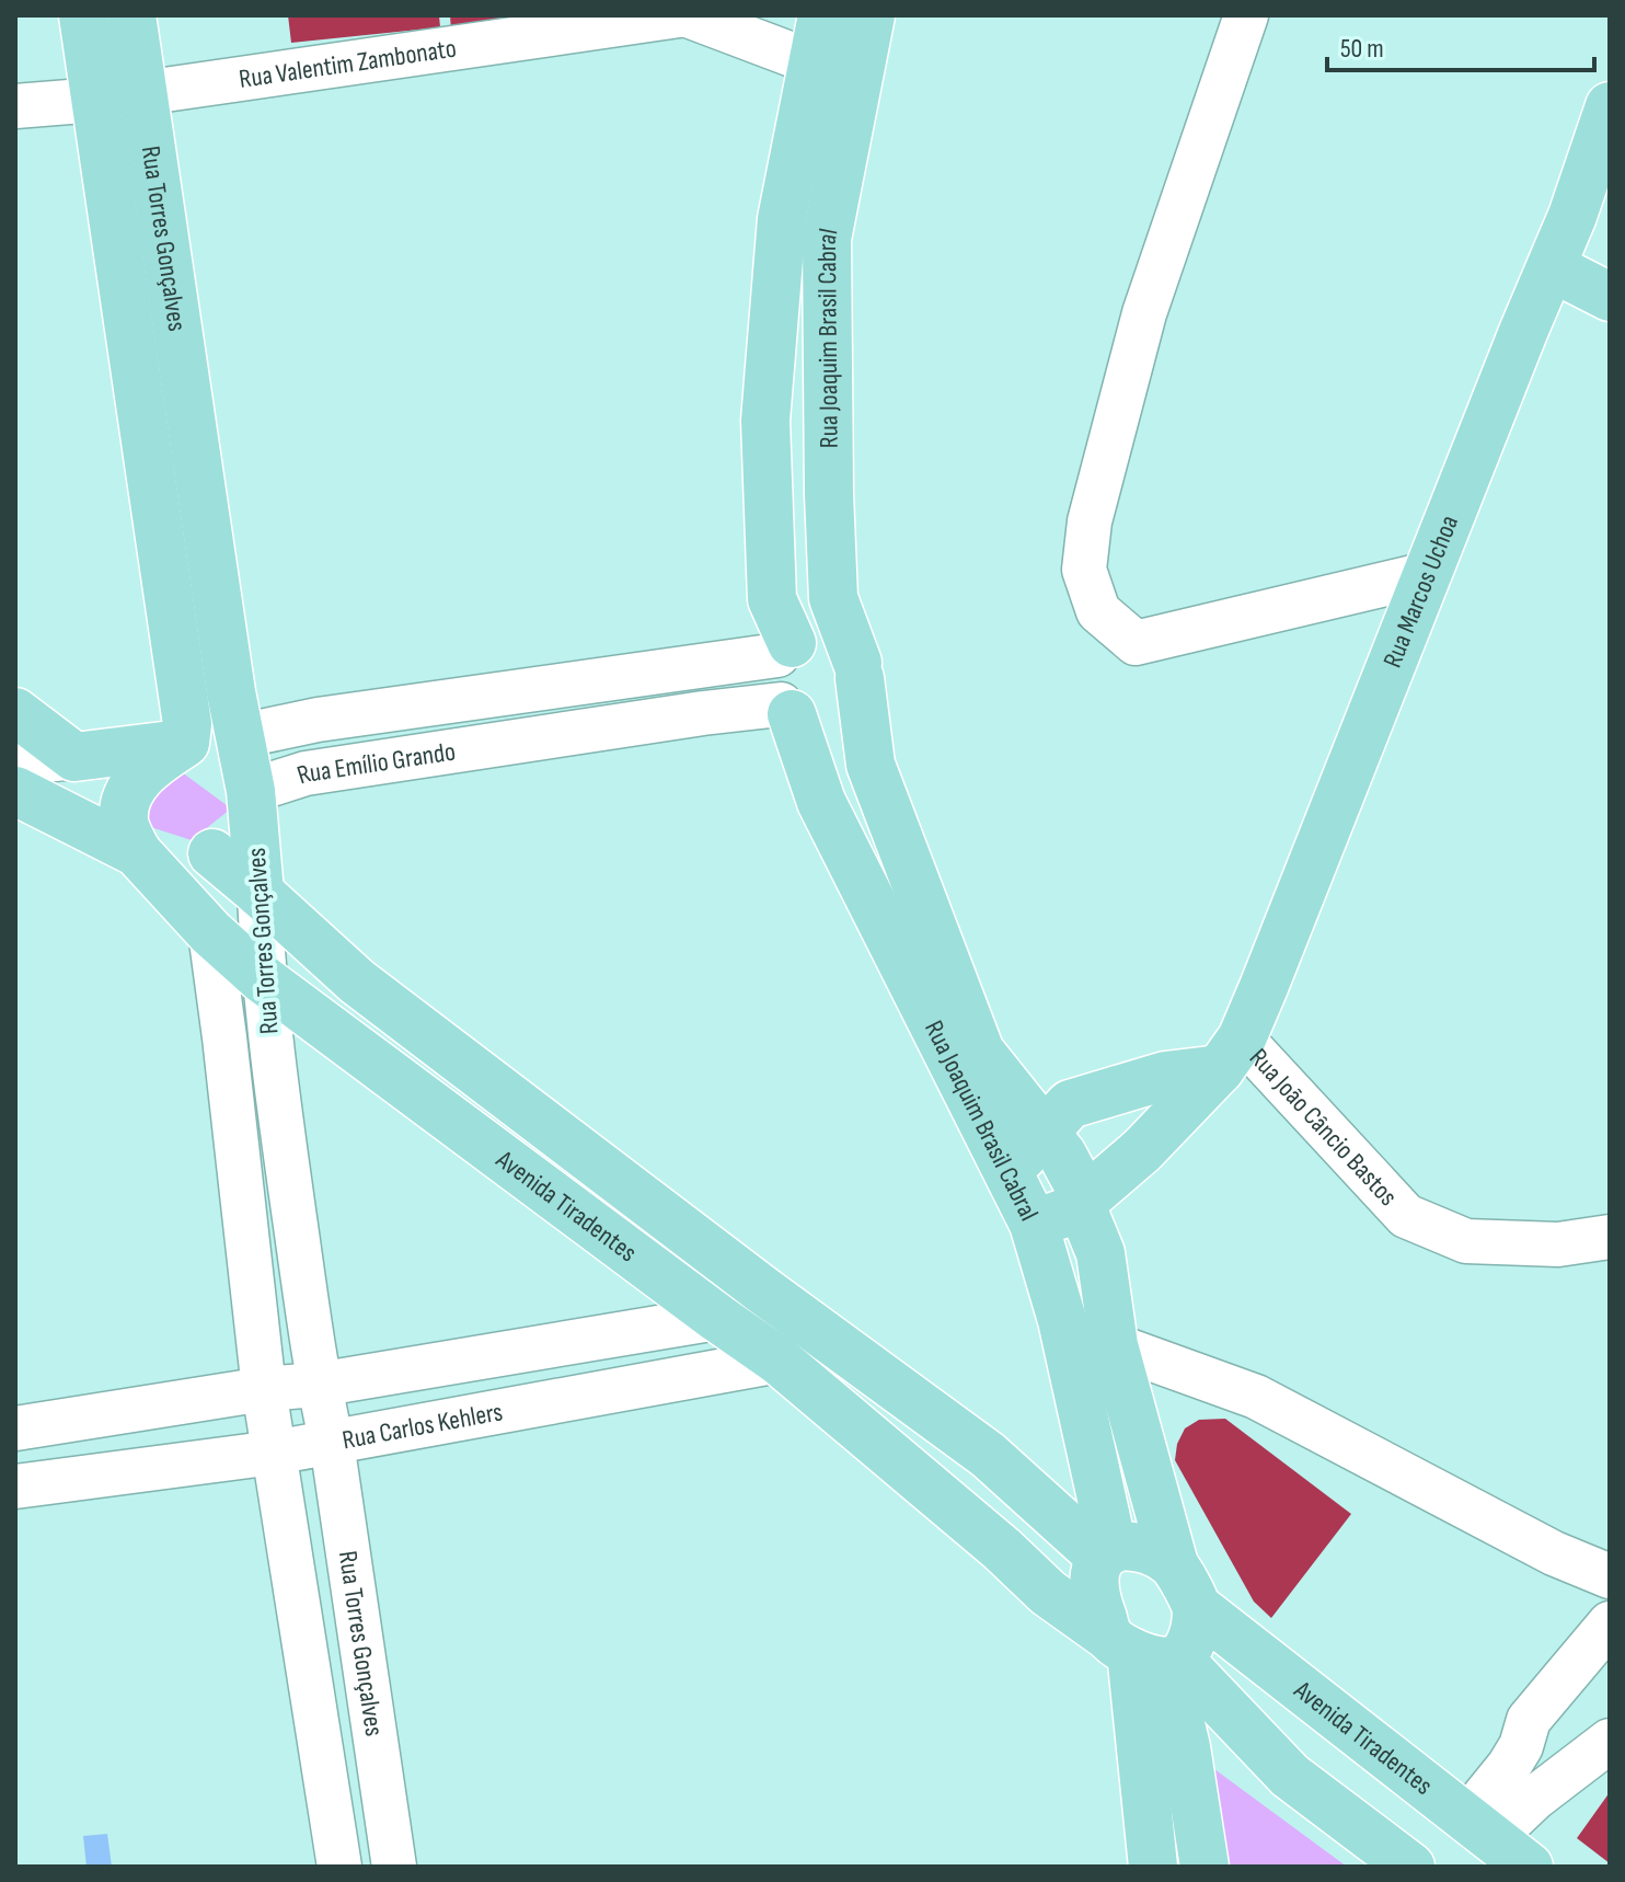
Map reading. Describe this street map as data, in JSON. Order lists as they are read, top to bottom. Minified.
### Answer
{"streets":{"main road":["Rua Torres Gonçalves","Rua Joaquim Brasil Cabral","Rua Marcos Uchoa","Rua Emílio Grando","Avenida Tiradentes"],"street":["Rua Valentim Zambonato","Rua João Câncio Bastos","Rua Carlos Kehlers"]},"crossings":[["Rua Valentim Zambonato","Rua Torres Gonçalves"],["Rua Torres Gonçalves","Rua Emílio Grando"],["Rua Torres Gonçalves","Avenida Tiradentes"],["Rua Torres Gonçalves","Rua Carlos Kehlers"],["Rua Joaquim Brasil Cabral","Rua Marcos Uchoa"],["Rua Joaquim Brasil Cabral","Rua Emílio Grando"],["Rua Joaquim Brasil Cabral","Avenida Tiradentes"],["Rua Marcos Uchoa","Rua João Câncio Bastos"],["Rua Emílio Grando","Avenida Tiradentes"],["Avenida Tiradentes","Rua Carlos Kehlers"]],"scale_bar":"50 m"}
